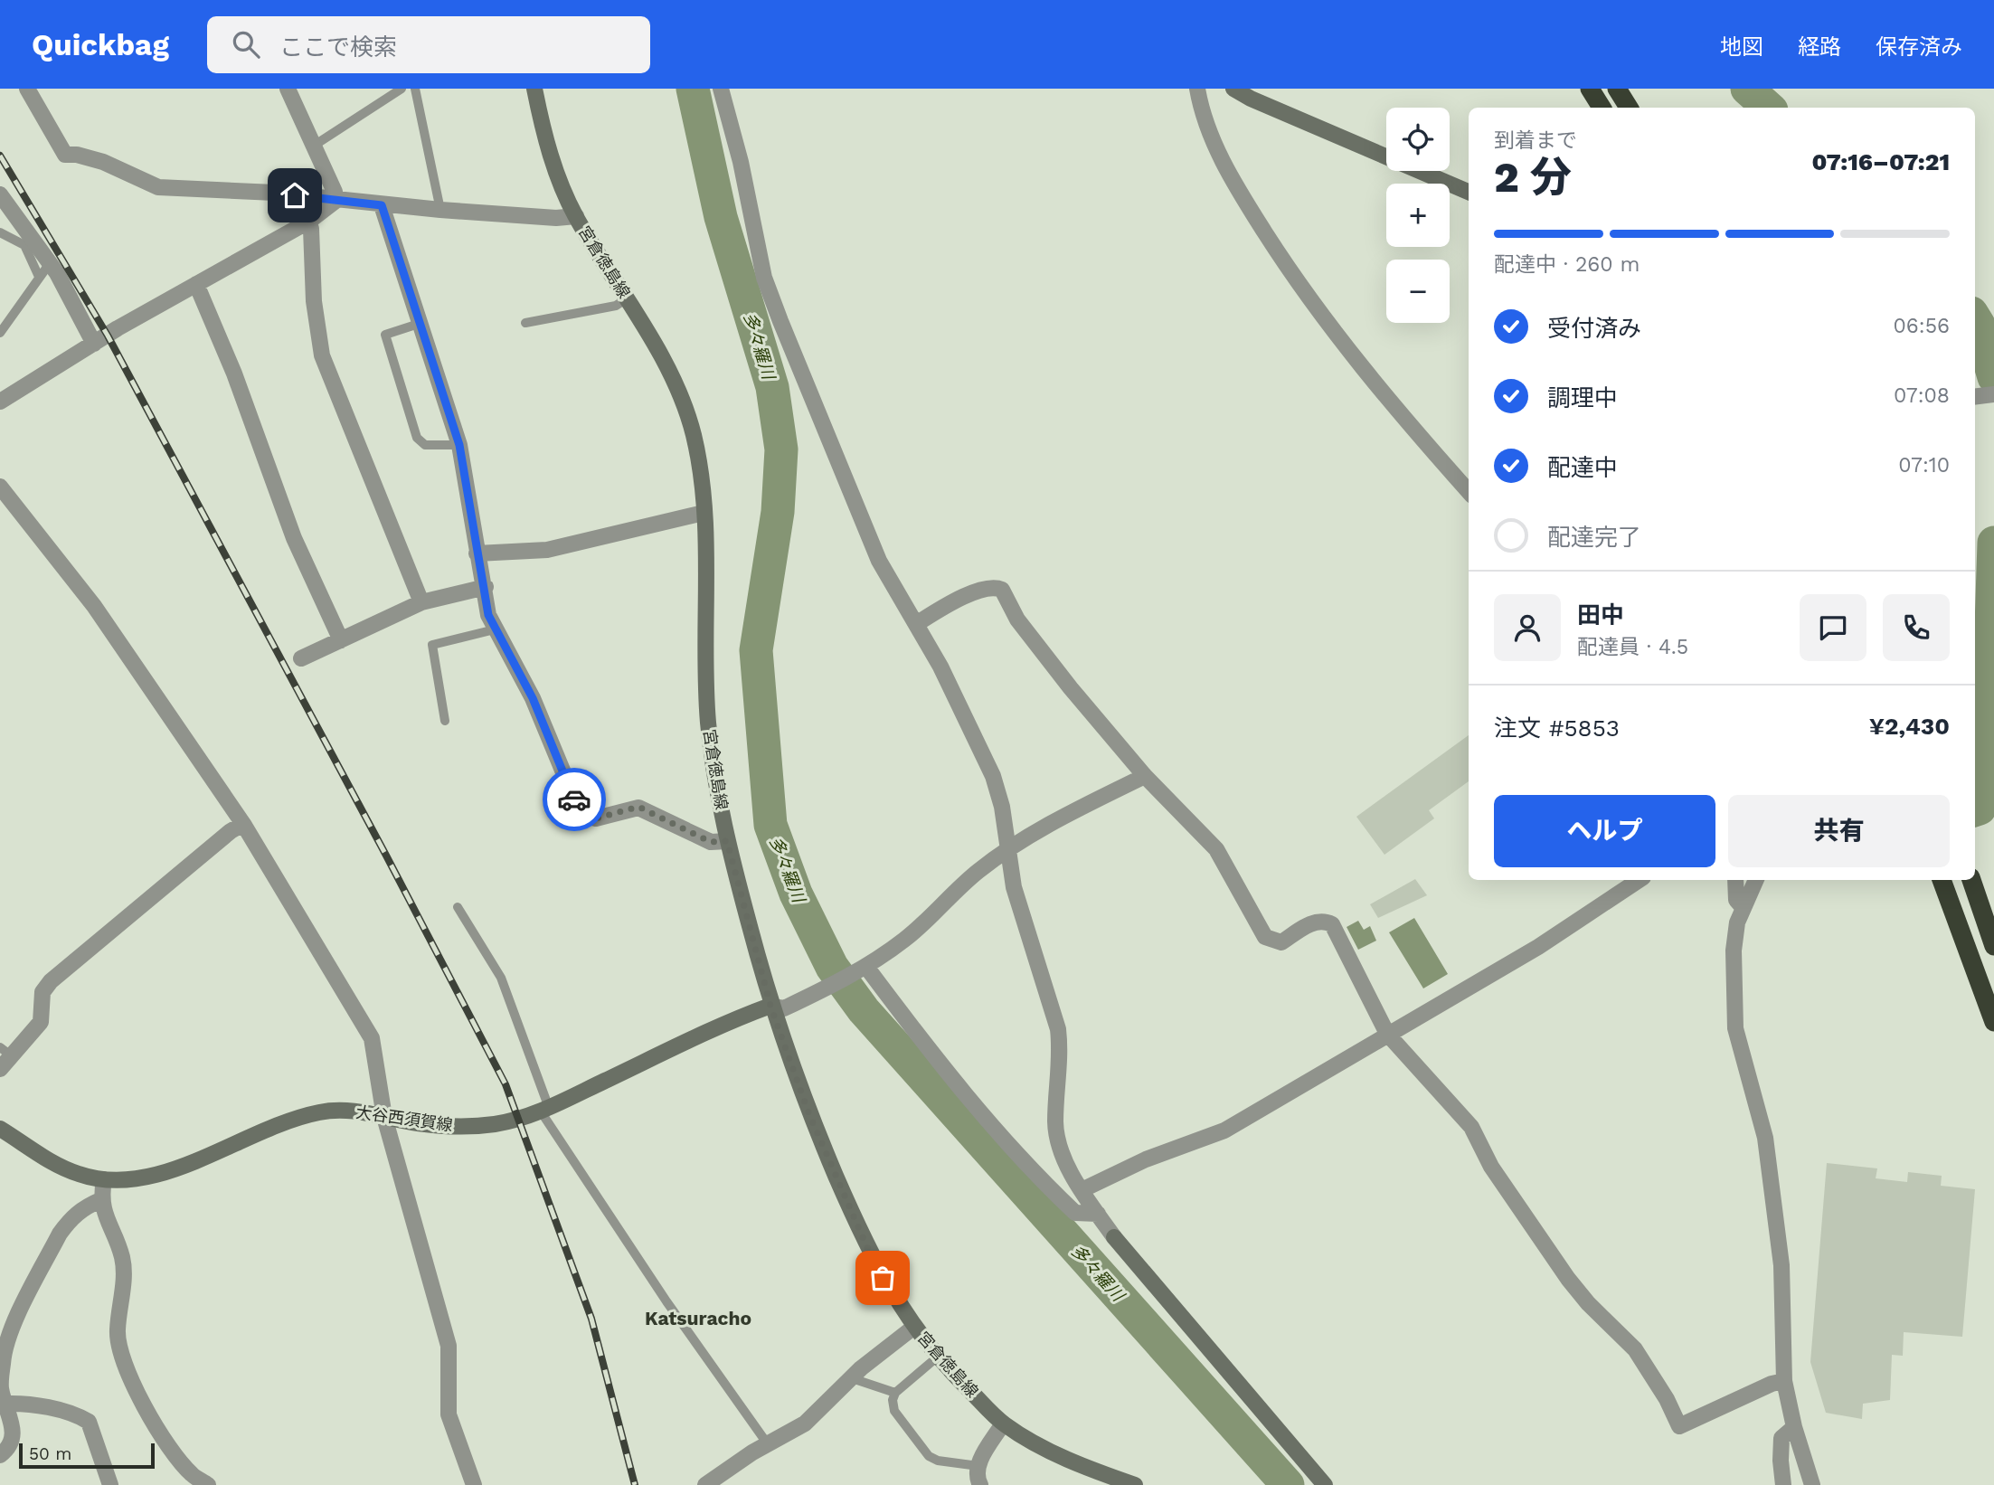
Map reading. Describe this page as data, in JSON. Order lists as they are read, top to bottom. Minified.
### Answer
{"streets":{"main road":["宮倉徳島線","大谷西須賀線"]},"crossings":[["宮倉徳島線","大谷西須賀線"]],"districts":["Katsuracho"],"water":["多々羅川"],"scale_bar":"50 m","page":{"header":"Quickbag","search":"ここで検索","nav":["地図","経路","保存済み"],"map_buttons":["+","−"],"heading":["2 分","到着まで","07:16–07:21"],"panel":["田中","配達員 · 4.5","注文 #5853","¥2,430"],"bar":"配達中 · 260 m","list":[["受付済み","06:56"],["調理中","07:08"],["配達中","07:10"],"配達完了"],"buttons":["ヘルプ","共有"],"scale":"50 m"}}
